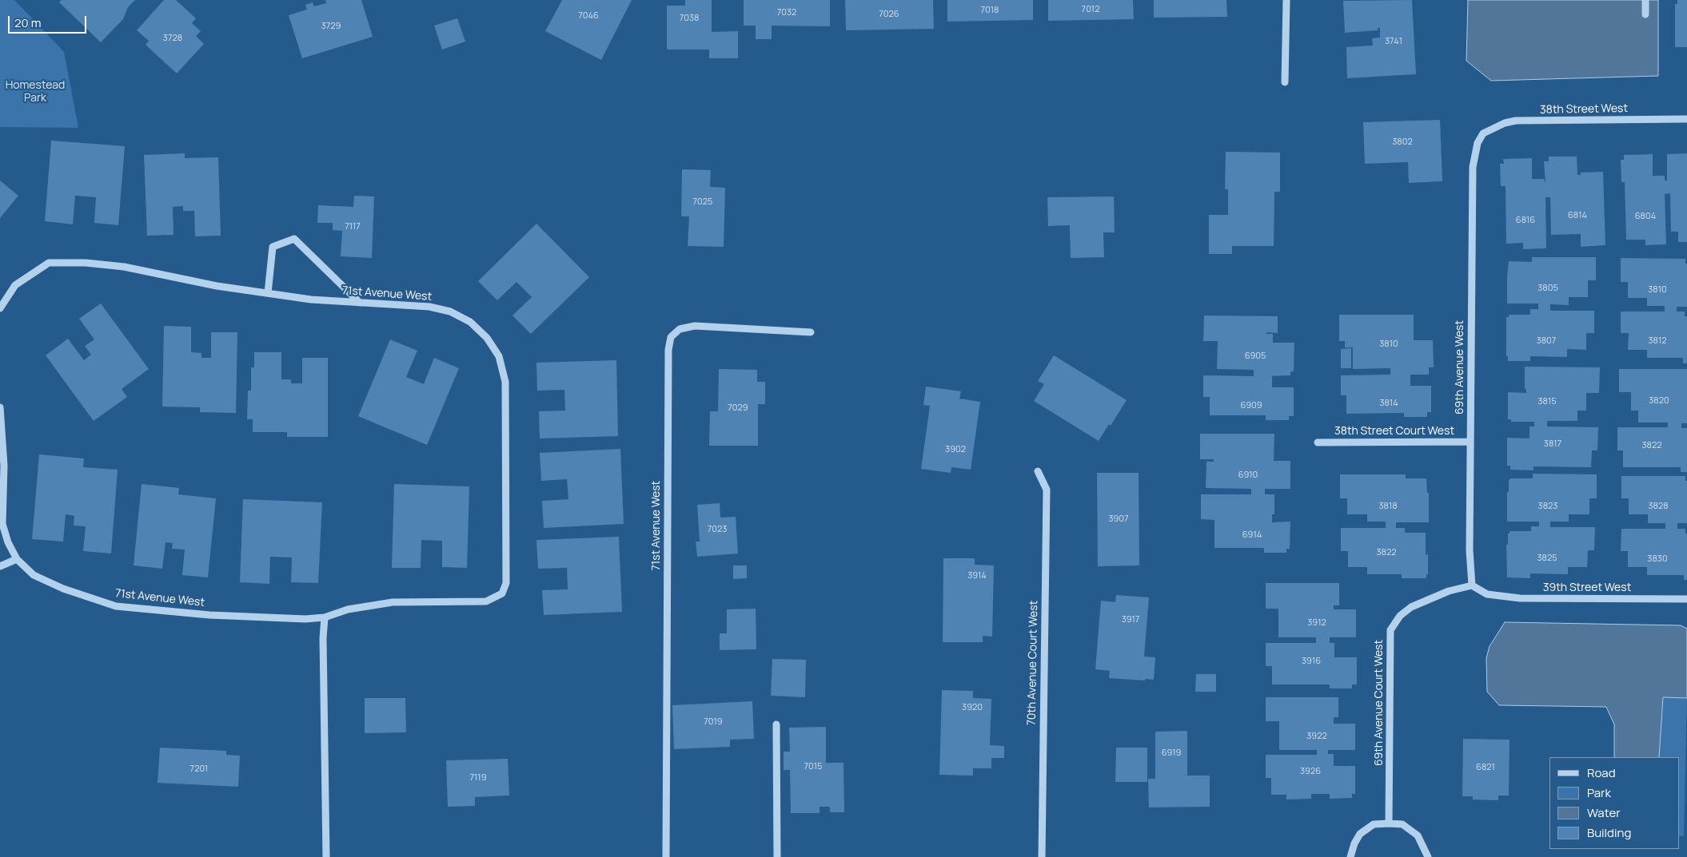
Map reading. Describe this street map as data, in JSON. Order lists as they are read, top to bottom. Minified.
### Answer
{"streets":{"street":["38th Street West","71st Avenue West","69th Avenue West","38th Street Court West","39th Street West","70th Avenue Court West","69th Avenue Court West"]},"crossings":[["38th Street West","69th Avenue West"],["69th Avenue West","38th Street Court West"],["69th Avenue West","39th Street West"],["69th Avenue West","69th Avenue Court West"],["39th Street West","69th Avenue Court West"]],"parks":["Homestead Park"],"house_numbers":["7012","7018","7032","7026","7046","7038","3729","3728","3741","3802","7025","6814","6804","6816","7117","3805","3810","3807","3812","3810","6905","3820","3815","3814","6909","7029","3817","3822","3902","6910","3818","3823","3828","3907","7023","6914","3822","3825","3830","3914","3917","3912","3916","3920","7019","3922","6919","7015","6821","7201","3926","7119"],"legend":["Road","Park","Water","Building"],"scale_bar":"20 m"}
